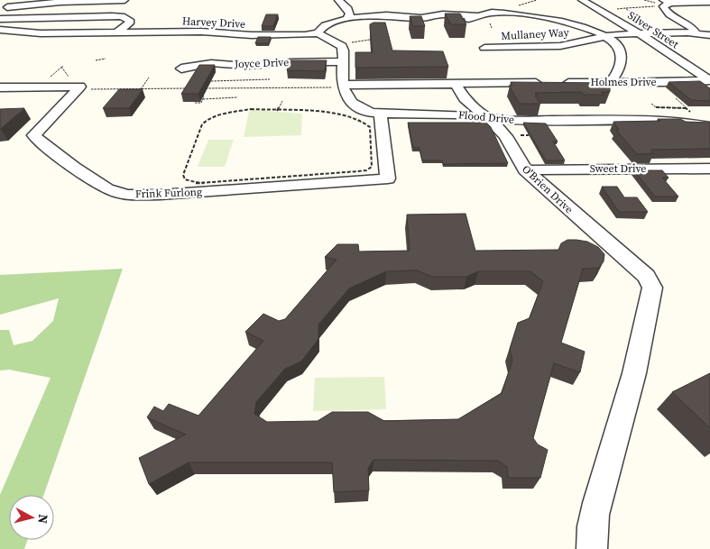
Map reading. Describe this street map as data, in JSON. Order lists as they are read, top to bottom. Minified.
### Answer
{"streets":{"street":["Harvey Drive","Silver Street","Mullaney Way","Joyce Drive","Holmes Drive","Flood Drive","Sweet Drive","O'Brien Drive","Frink Furlong"]},"crossings":[["Harvey Drive","Mullaney Way"],["Harvey Drive","Flood Drive"],["Silver Street","Mullaney Way"],["Silver Street","Holmes Drive"],["Joyce Drive","Flood Drive"],["Flood Drive","O'Brien Drive"],["Flood Drive","Frink Furlong"],["Sweet Drive","O'Brien Drive"]],"north":"right"}
